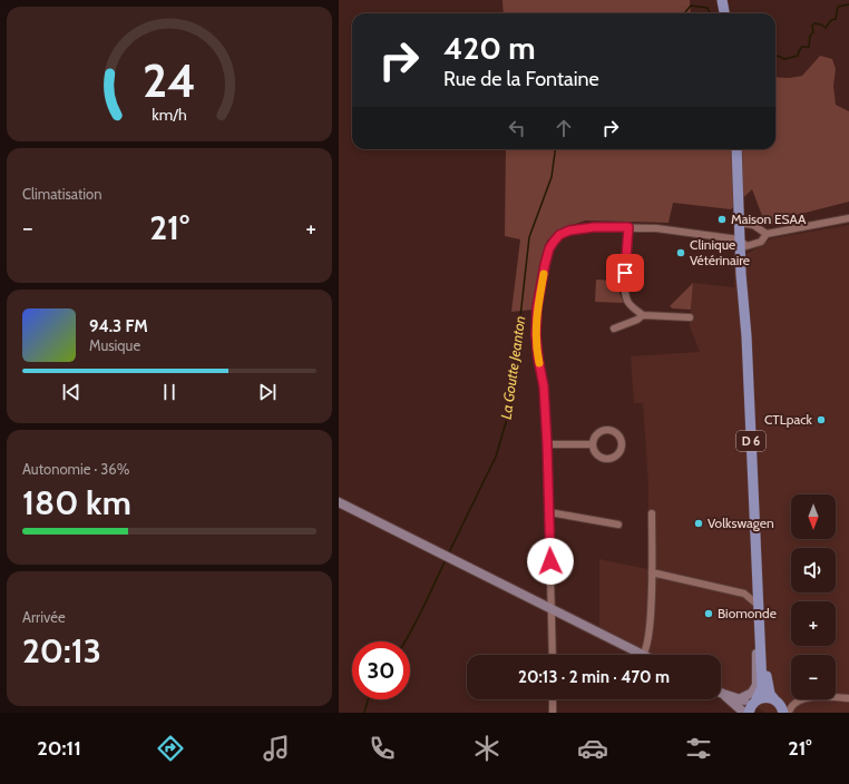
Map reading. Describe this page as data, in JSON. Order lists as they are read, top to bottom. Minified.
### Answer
{"streets":{"main road":["D 6"]},"water":["La Goutte Jeanton"],"places":["Maison ESAA","Clinique Vétérinaire","CTLpack","Volkswagen","Biomonde"],"north":"bottom","page":{"turn":["420 m","Rue de la Fontaine"],"tile":["Climatisation",["Autonomie · 36%","180 km"],["Arrivée","20:13"]],"heat":["−","21°","+"],"song":["94.3 FM","Musique"],"map_buttons":["+","−"],"limit":"30","trip":"20:13 · 2 min · 470 m","tabs":["20:11","21°"],"gauge":["24","km/h"]}}
